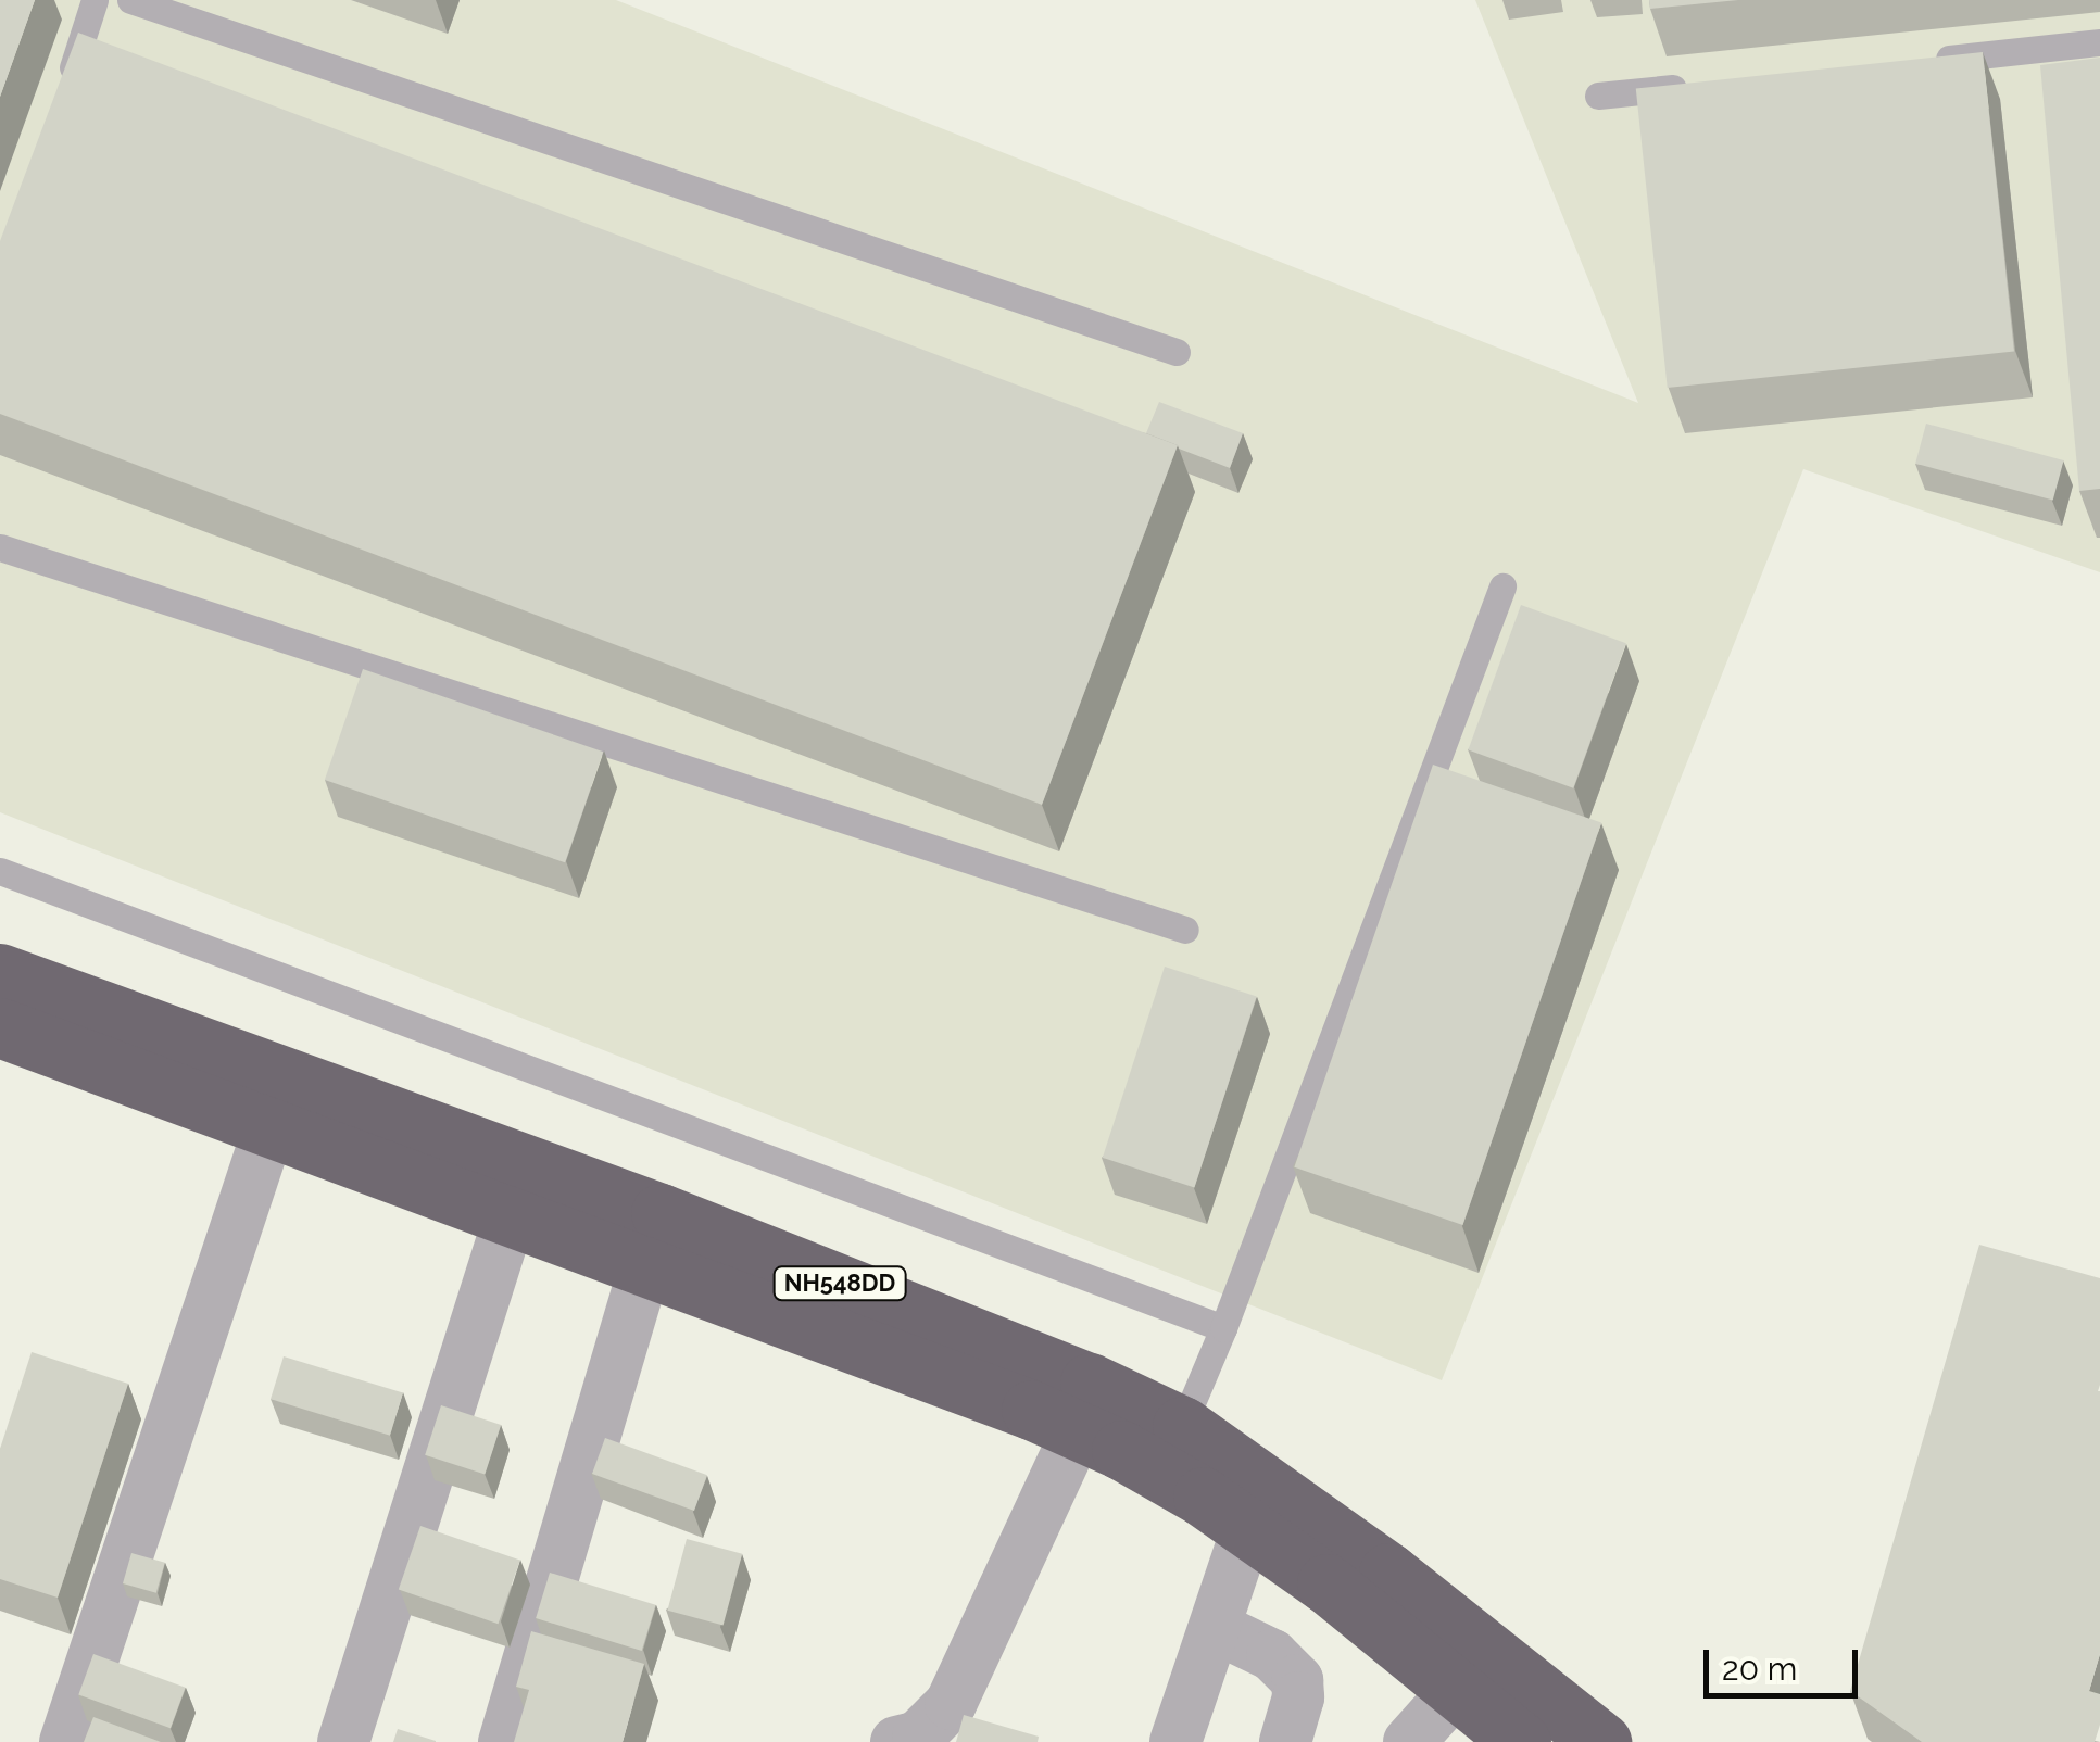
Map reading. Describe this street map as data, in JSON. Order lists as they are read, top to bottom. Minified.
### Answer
{"streets":{"highway":["NH548DD"]},"scale_bar":"20 m"}
